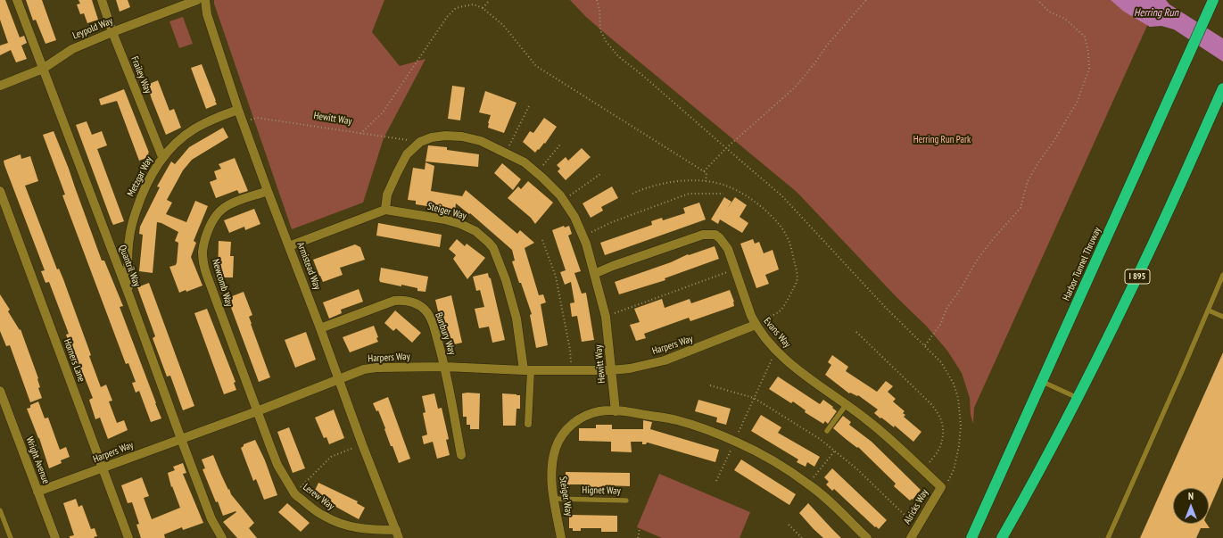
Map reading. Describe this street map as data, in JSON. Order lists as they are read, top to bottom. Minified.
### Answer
{"streets":{"highway":["Harbor Tunnel Thruway","I 895"],"street":["Leypold Way","Frailey Way","Hewitt Way","Metzgar Way","Steiger Way","Quantril Way","Armistead Way","Newcomb Way","Evans Way","Bunbury Way","Harpers Way","Horners Lane","Wright Avenue","Lerew Way","Alricks Way"],"lane":["Hignet Way"]},"crossings":[["Leypold Way","Frailey Way"],["Leypold Way","Quantril Way"],["Frailey Way","Metzgar Way"],["Hewitt Way","Steiger Way"],["Hewitt Way","Armistead Way"],["Hewitt Way","Evans Way"],["Hewitt Way","Harpers Way"],["Metzgar Way","Quantril Way"],["Metzgar Way","Armistead Way"],["Steiger Way","Harpers Way"],["Steiger Way","Hignet Way"],["Quantril Way","Harpers Way"],["Armistead Way","Newcomb Way"],["Armistead Way","Bunbury Way"],["Armistead Way","Harpers Way"],["Armistead Way","Lerew Way"],["Newcomb Way","Harpers Way"],["Newcomb Way","Lerew Way"],["Evans Way","Harpers Way"],["Evans Way","Alricks Way"],["Bunbury Way","Harpers Way"],["Harpers Way","Horners Lane"],["Harpers Way","Wright Avenue"],["Harpers Way","Lerew Way"]],"water":["Herring Run"],"parks":["Herring Run Park"],"north":"top"}
